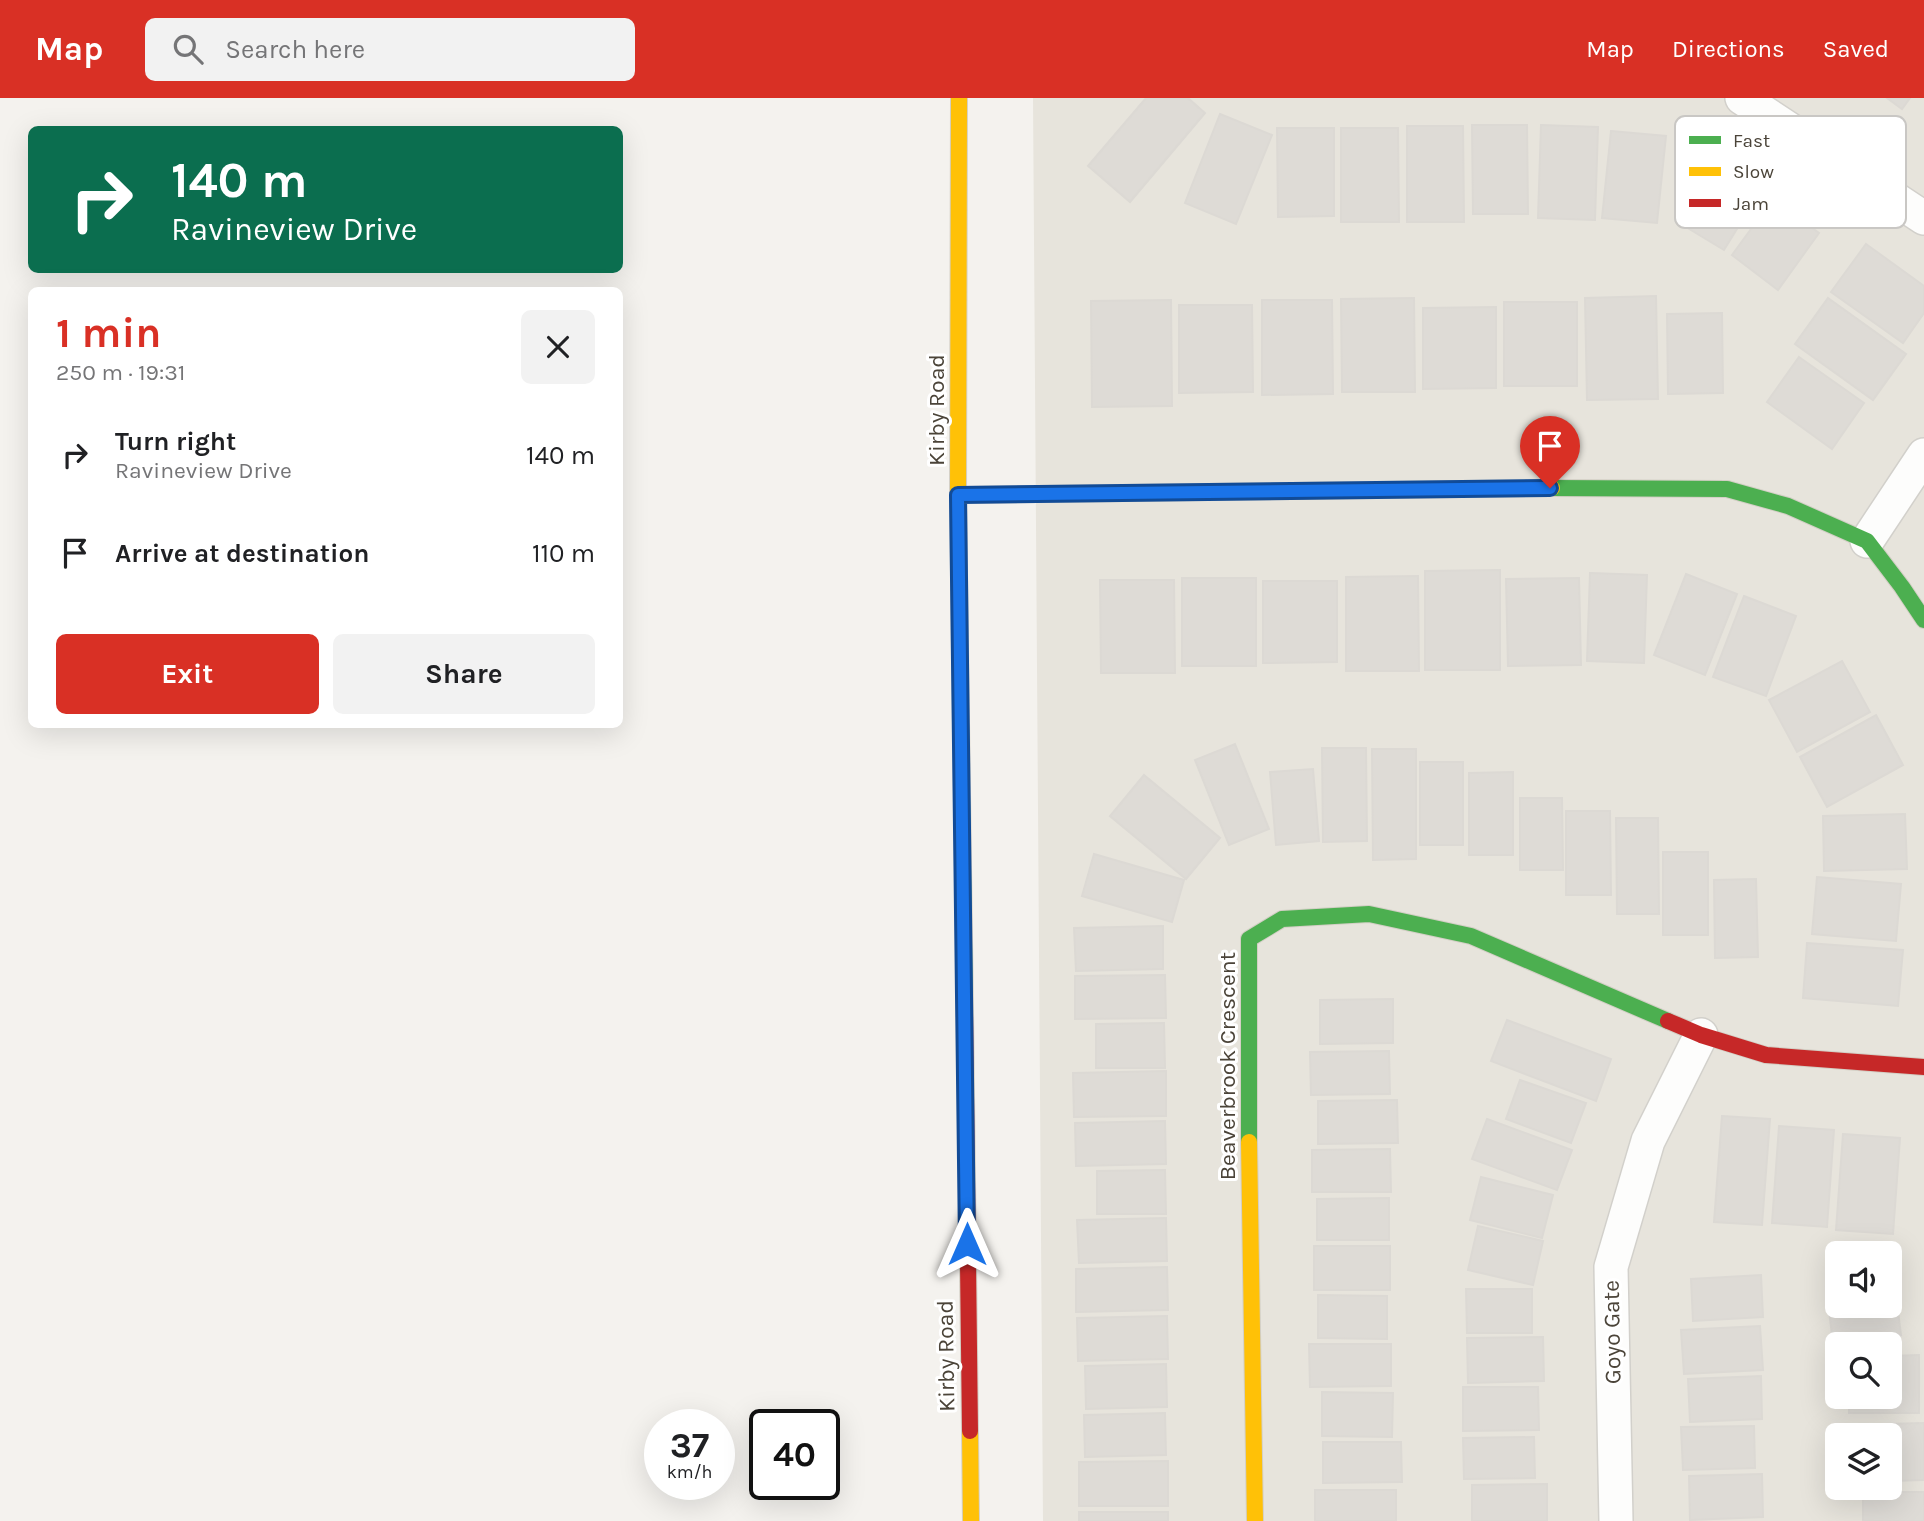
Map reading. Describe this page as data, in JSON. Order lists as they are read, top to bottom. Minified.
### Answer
{"streets":{"street":["Kirby Road","Beaverbrook Crescent","Goyo Gate"]},"crossings":[["Beaverbrook Crescent","Goyo Gate"]],"legend":["Fast","Slow","Jam"],"page":{"header":"Map","search":"Search here","nav":["Map","Directions","Saved"],"turn":["140 m","Ravineview Drive"],"heading":["1 min","250 m · 19:31"],"list":[{"name":"Turn right","note":"Ravineview Drive","value":"140 m"},{"name":"Arrive at destination","value":"110 m"}],"buttons":["Exit","Share"],"speed":"37 km/h","limit":"40"}}
